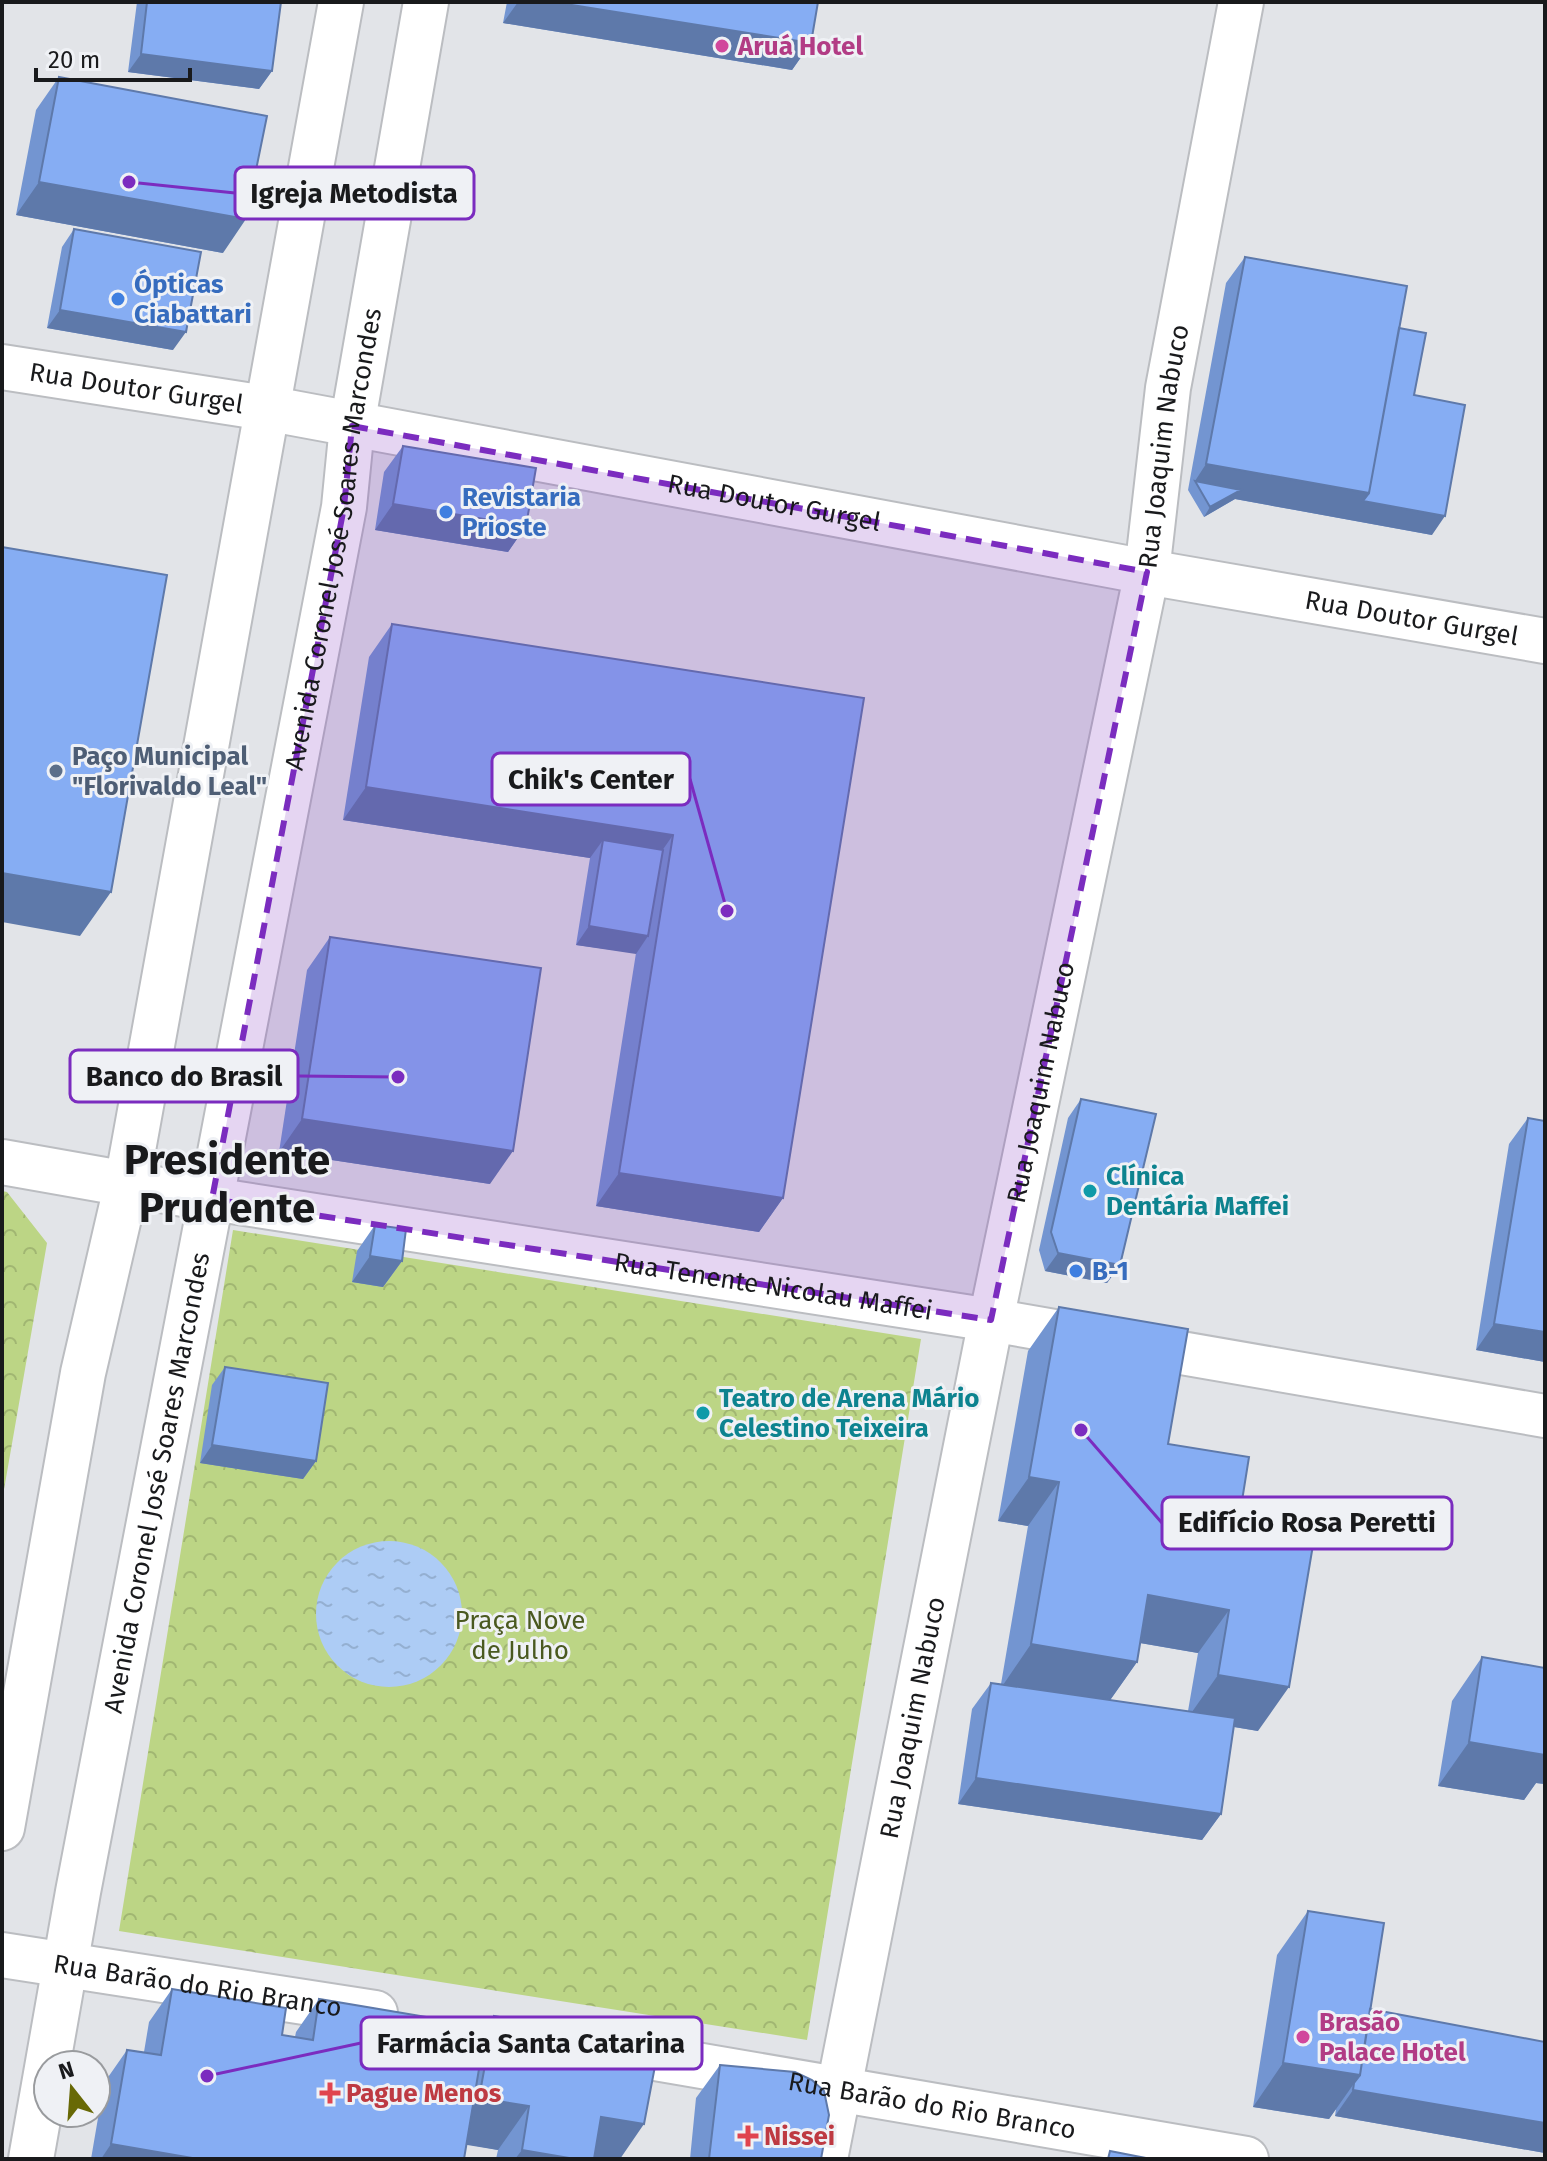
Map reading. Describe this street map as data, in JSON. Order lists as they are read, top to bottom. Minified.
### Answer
{"streets":{"street":["Rua Doutor Gurgel","Rua Joaquim Nabuco","Avenida Coronel José Soares Marcondes","Rua Tenente Nicolau Maffei","Rua Barão do Rio Branco"]},"crossings":[["Rua Doutor Gurgel","Rua Joaquim Nabuco"],["Rua Doutor Gurgel","Avenida Coronel José Soares Marcondes"],["Rua Joaquim Nabuco","Rua Tenente Nicolau Maffei"],["Rua Joaquim Nabuco","Rua Barão do Rio Branco"],["Avenida Coronel José Soares Marcondes","Rua Tenente Nicolau Maffei"],["Avenida Coronel José Soares Marcondes","Rua Barão do Rio Branco"]],"districts":["Presidente Prudente"],"parks":["Praça Nove de Julho"],"places":{"other":["Aruá Hotel","Igreja Metodista","Ópticas Ciabattari","Revistaria Prioste","Paço Municipal \"Florivaldo Leal\"","Chik's Center","Banco do Brasil","Clínica Dentária Maffei","B-1","Teatro de Arena Mário Celestino Teixeira","Edifício Rosa Peretti","Brasão Palace Hotel","Farmácia Santa Catarina"],"health":["Pague Menos","Nissei"]},"scale_bar":"20 m","north":"top"}
